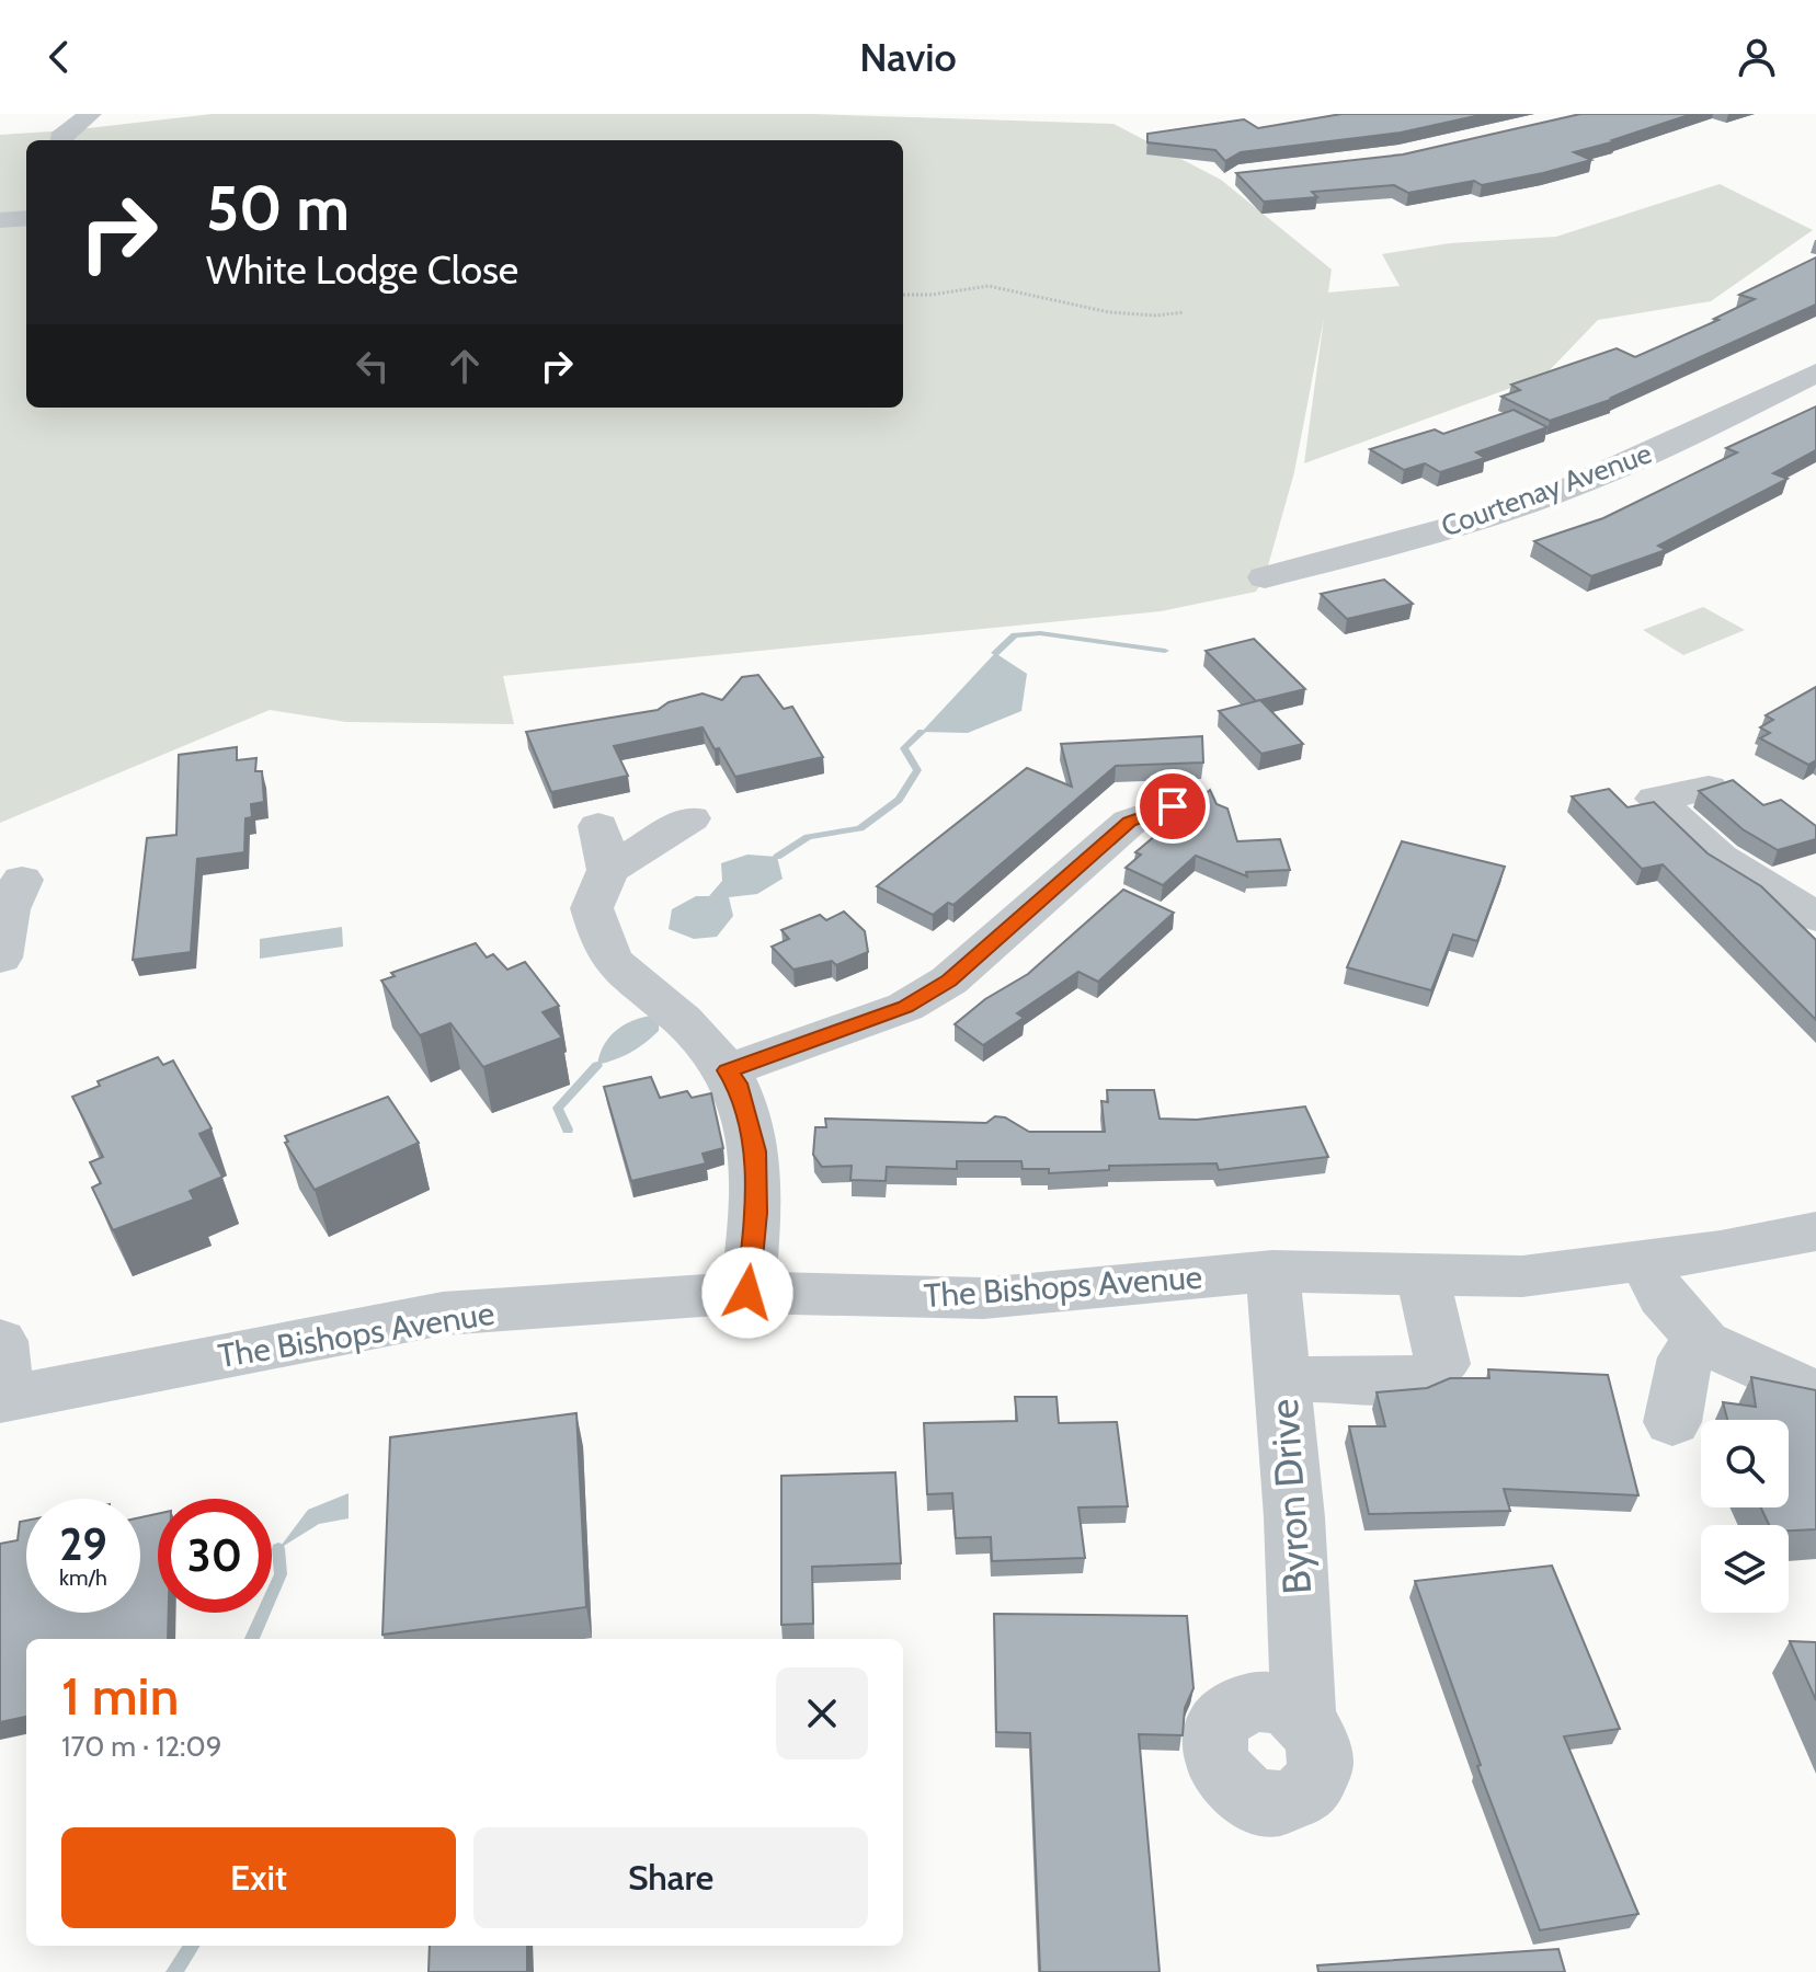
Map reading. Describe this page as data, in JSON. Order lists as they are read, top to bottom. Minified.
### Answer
{"streets":{"street":["Courtenay Avenue","The Bishops Avenue","Byron Drive"]},"crossings":[["The Bishops Avenue","Byron Drive"]],"page":{"header":"Navio","turn":["50 m","White Lodge Close"],"speed":"29 km/h","limit":"30","heading":["1 min","170 m · 12:09"],"buttons":["Exit","Share"]}}
